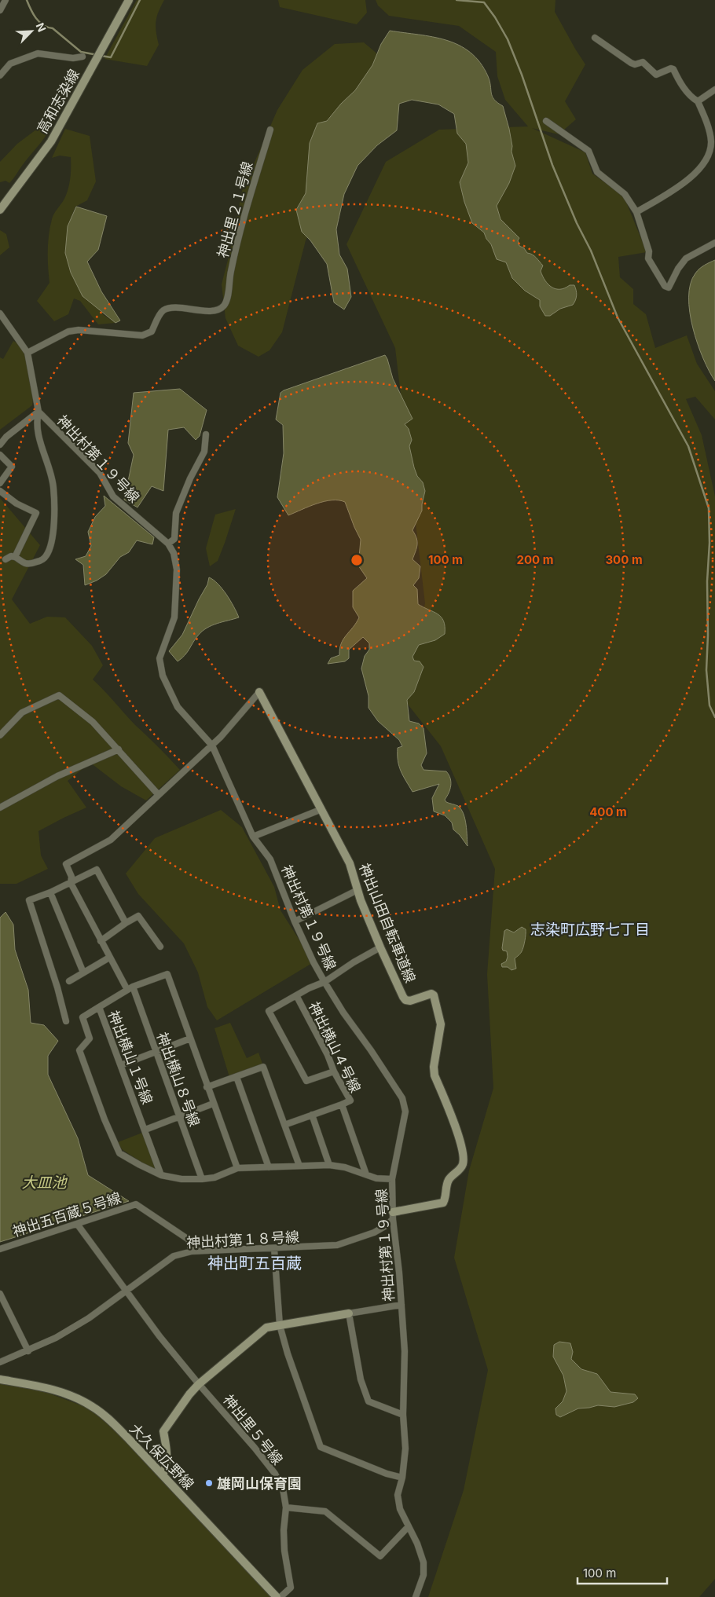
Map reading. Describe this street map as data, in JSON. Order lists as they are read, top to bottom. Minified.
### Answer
{"streets":{"main road":["高和志染線","神出山田自転車道線","大久保広野線"],"street":["神出里２１号線","神出村第１９号線","神出横山４号線","神出横山１号線","神出横山８号線","神出五百蔵５号線","神出村第１８号線","神出里５号線"]},"crossings":[["神出里２１号線","神出村第１９号線"],["神出村第１９号線","神出山田自転車道線"],["神出村第１９号線","神出村第１８号線"],["神出山田自転車道線","神出村第１８号線"],["神出横山１号線","神出横山８号線"],["神出五百蔵５号線","神出村第１８号線"],["神出五百蔵５号線","神出里５号線"],["神出村第１８号線","神出里５号線"]],"districts":["志染町広野七丁目","神出町五百蔵"],"water":["大皿池"],"places":["雄岡山保育園"],"scale_bar":"100 m","north":"top right","rings":["100 m","200 m","300 m","400 m"]}
